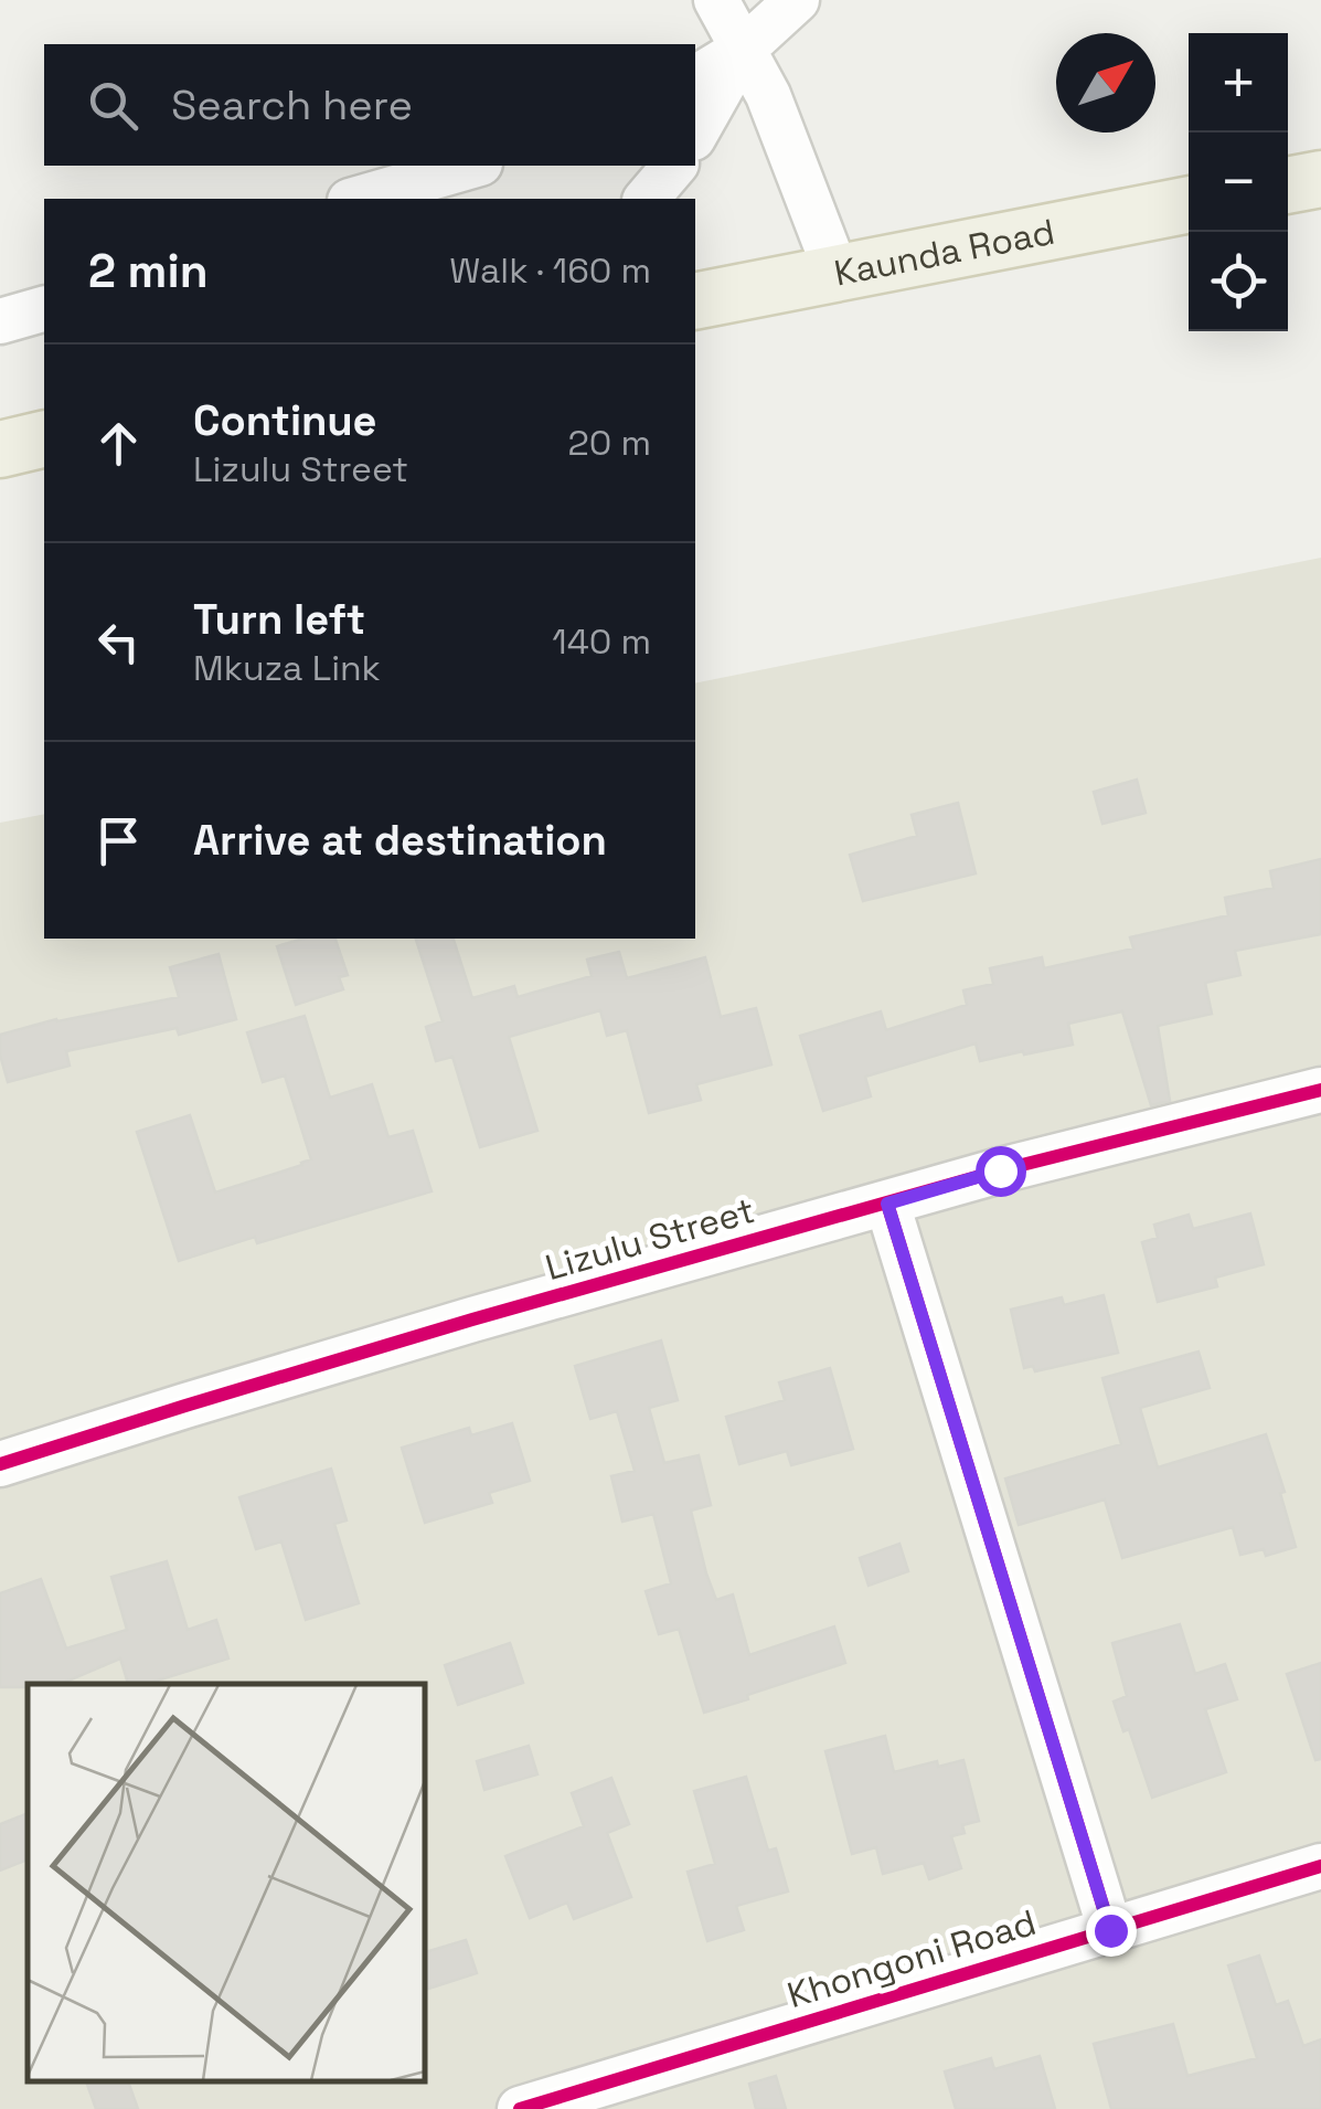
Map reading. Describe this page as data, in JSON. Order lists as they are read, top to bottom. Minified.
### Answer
{"streets":{"main road":["Kaunda Road"],"street":["Lizulu Street","Khongoni Road"]},"north":"top right","page":{"map_buttons":["+","−"],"search":"Search here","heading":["2 min","Walk · 160 m"],"list":[["Continue","Lizulu Street","20 m"],["Turn left","Mkuza Link","140 m"],"Arrive at destination"]}}
